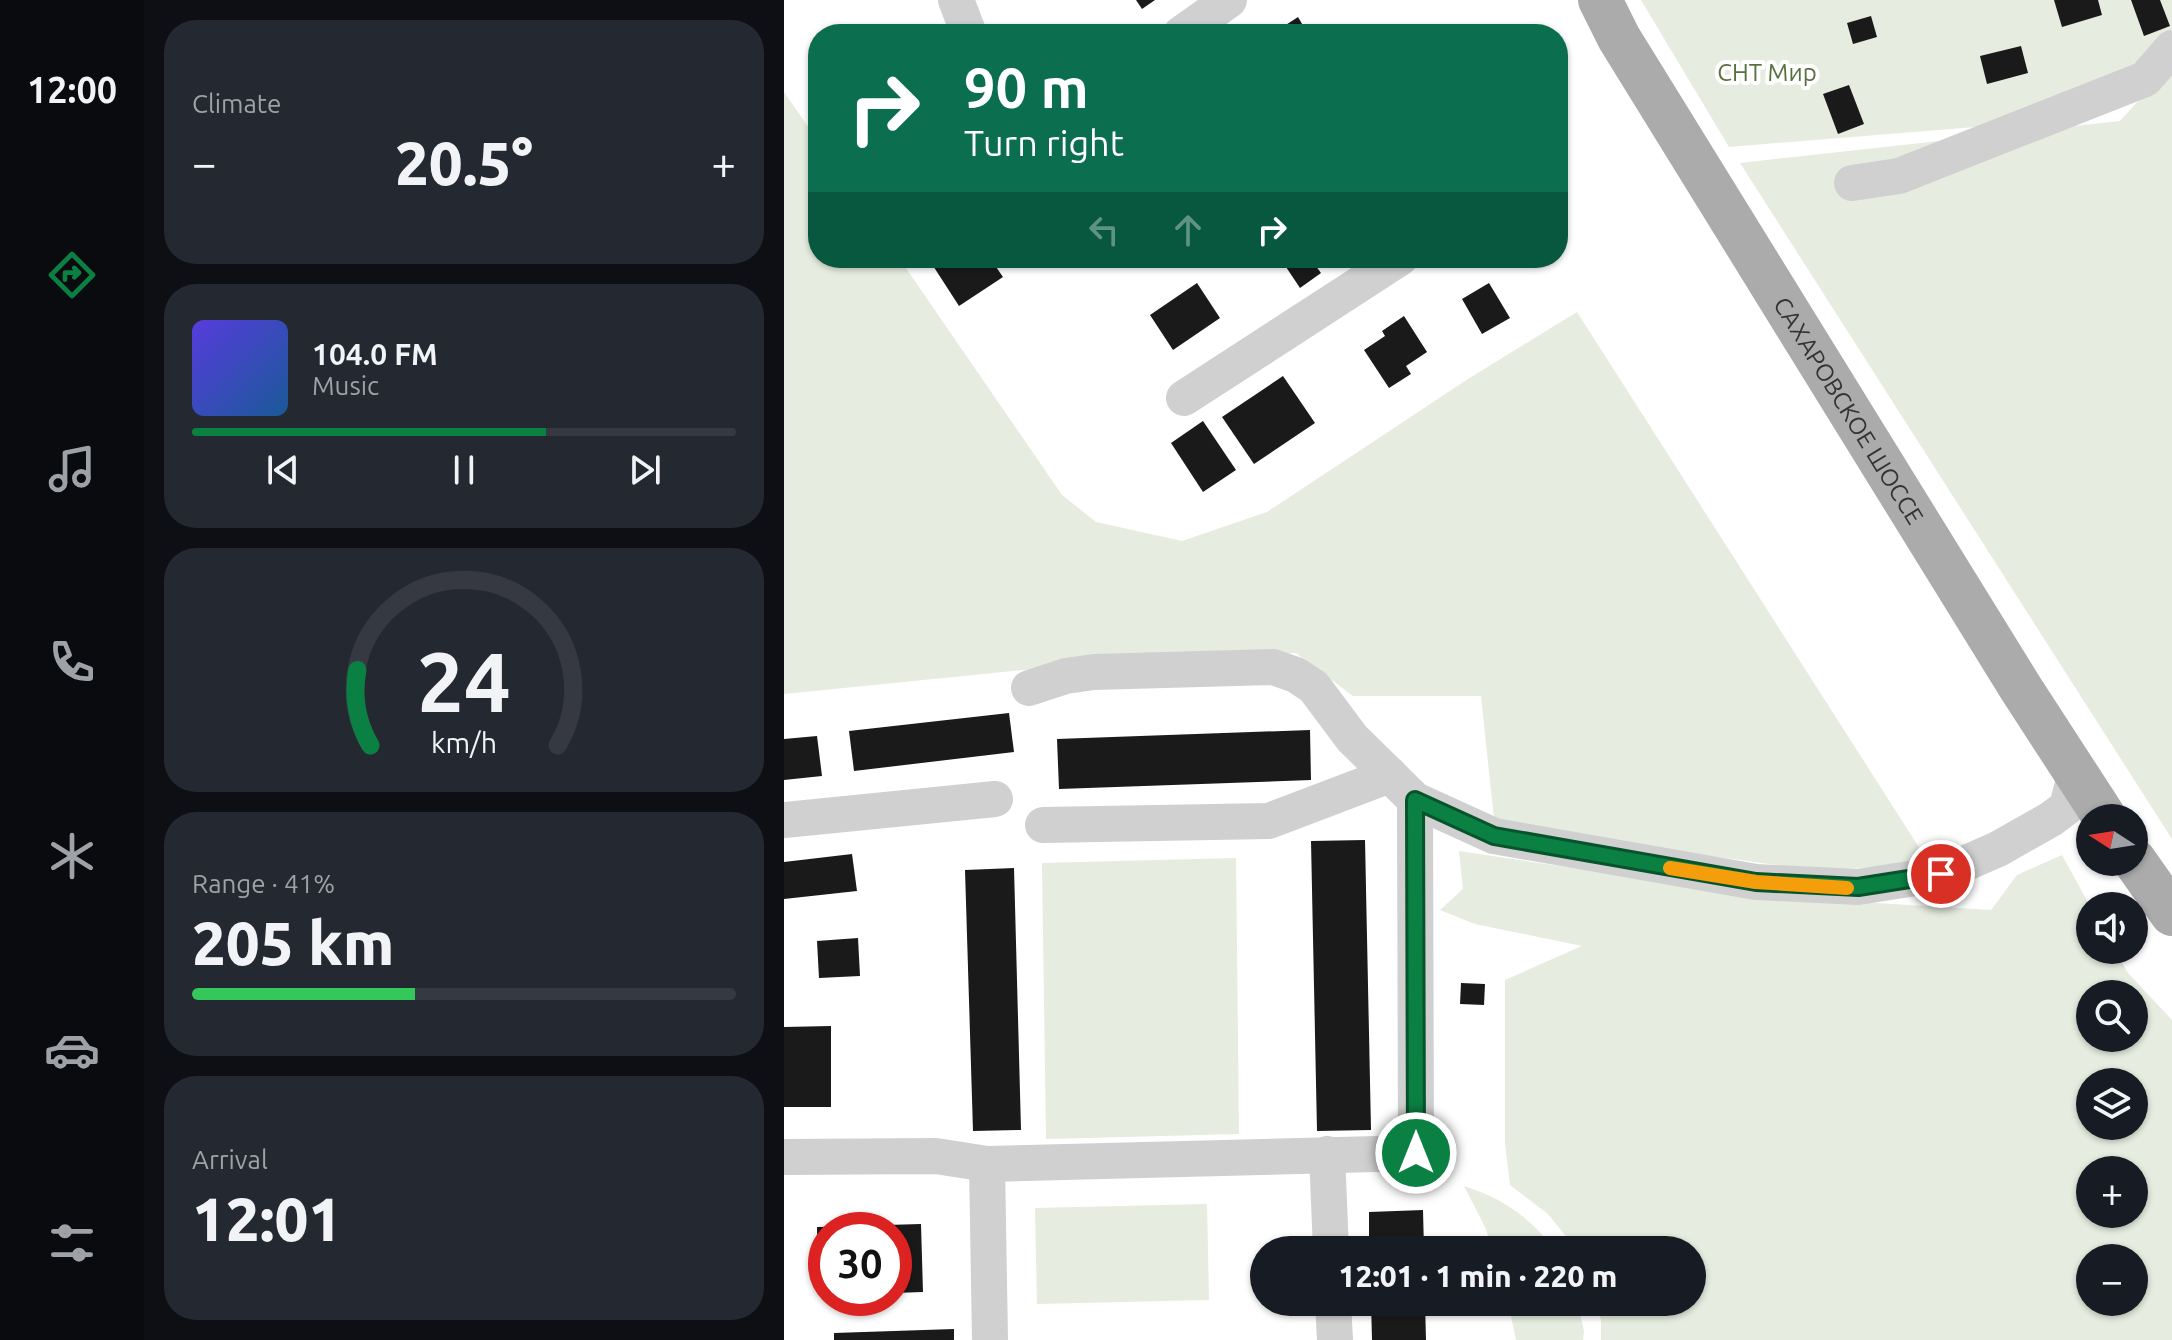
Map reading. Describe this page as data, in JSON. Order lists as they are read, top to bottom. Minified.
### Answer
{"streets":{"main road":["САХАРОВСКОЕ ШОССЕ"]},"parks":["СНТ Мир"],"north":"left","page":{"tabs":"12:00","tile":["Climate",["Range · 41%","205 km"],["Arrival","12:01"]],"turn":["90 m","Turn right"],"heat":["−","20.5°","+"],"song":["104.0 FM","Music"],"map_buttons":["+","−"],"limit":"30","trip":"12:01 · 1 min · 220 m","gauge":["24","km/h"]}}
